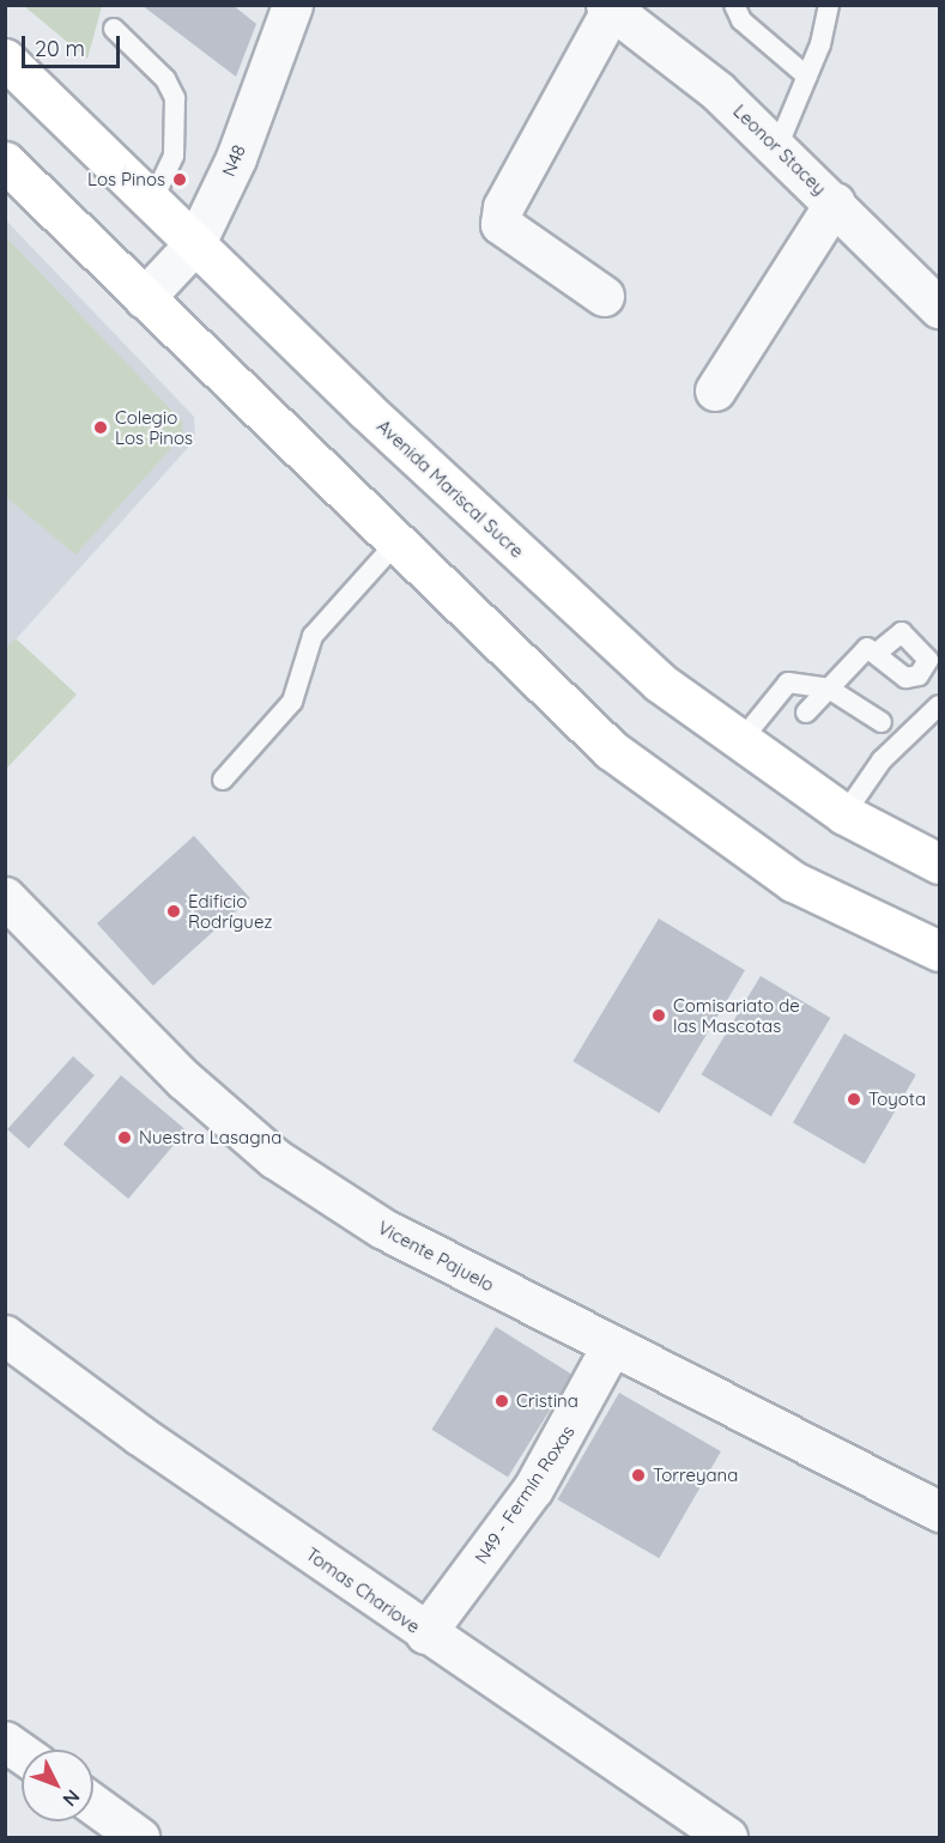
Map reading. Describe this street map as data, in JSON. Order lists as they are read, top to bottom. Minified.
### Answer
{"streets":{"main road":["Avenida Mariscal Sucre"],"street":["Leonor Stacey","N48","Vicente Pajuelo","N49 - Fermín Roxas","Tomas Chariove"]},"crossings":[["N48","Avenida Mariscal Sucre"],["Vicente Pajuelo","N49 - Fermín Roxas"],["N49 - Fermín Roxas","Tomas Chariove"]],"places":["Los Pinos","Colegio Los Pinos","Edificio Rodríguez","Comisariato de las Mascotas","Toyota","Nuestra Lasagna","Cristina","Torreyana"],"scale_bar":"20 m","north":"bottom right"}
